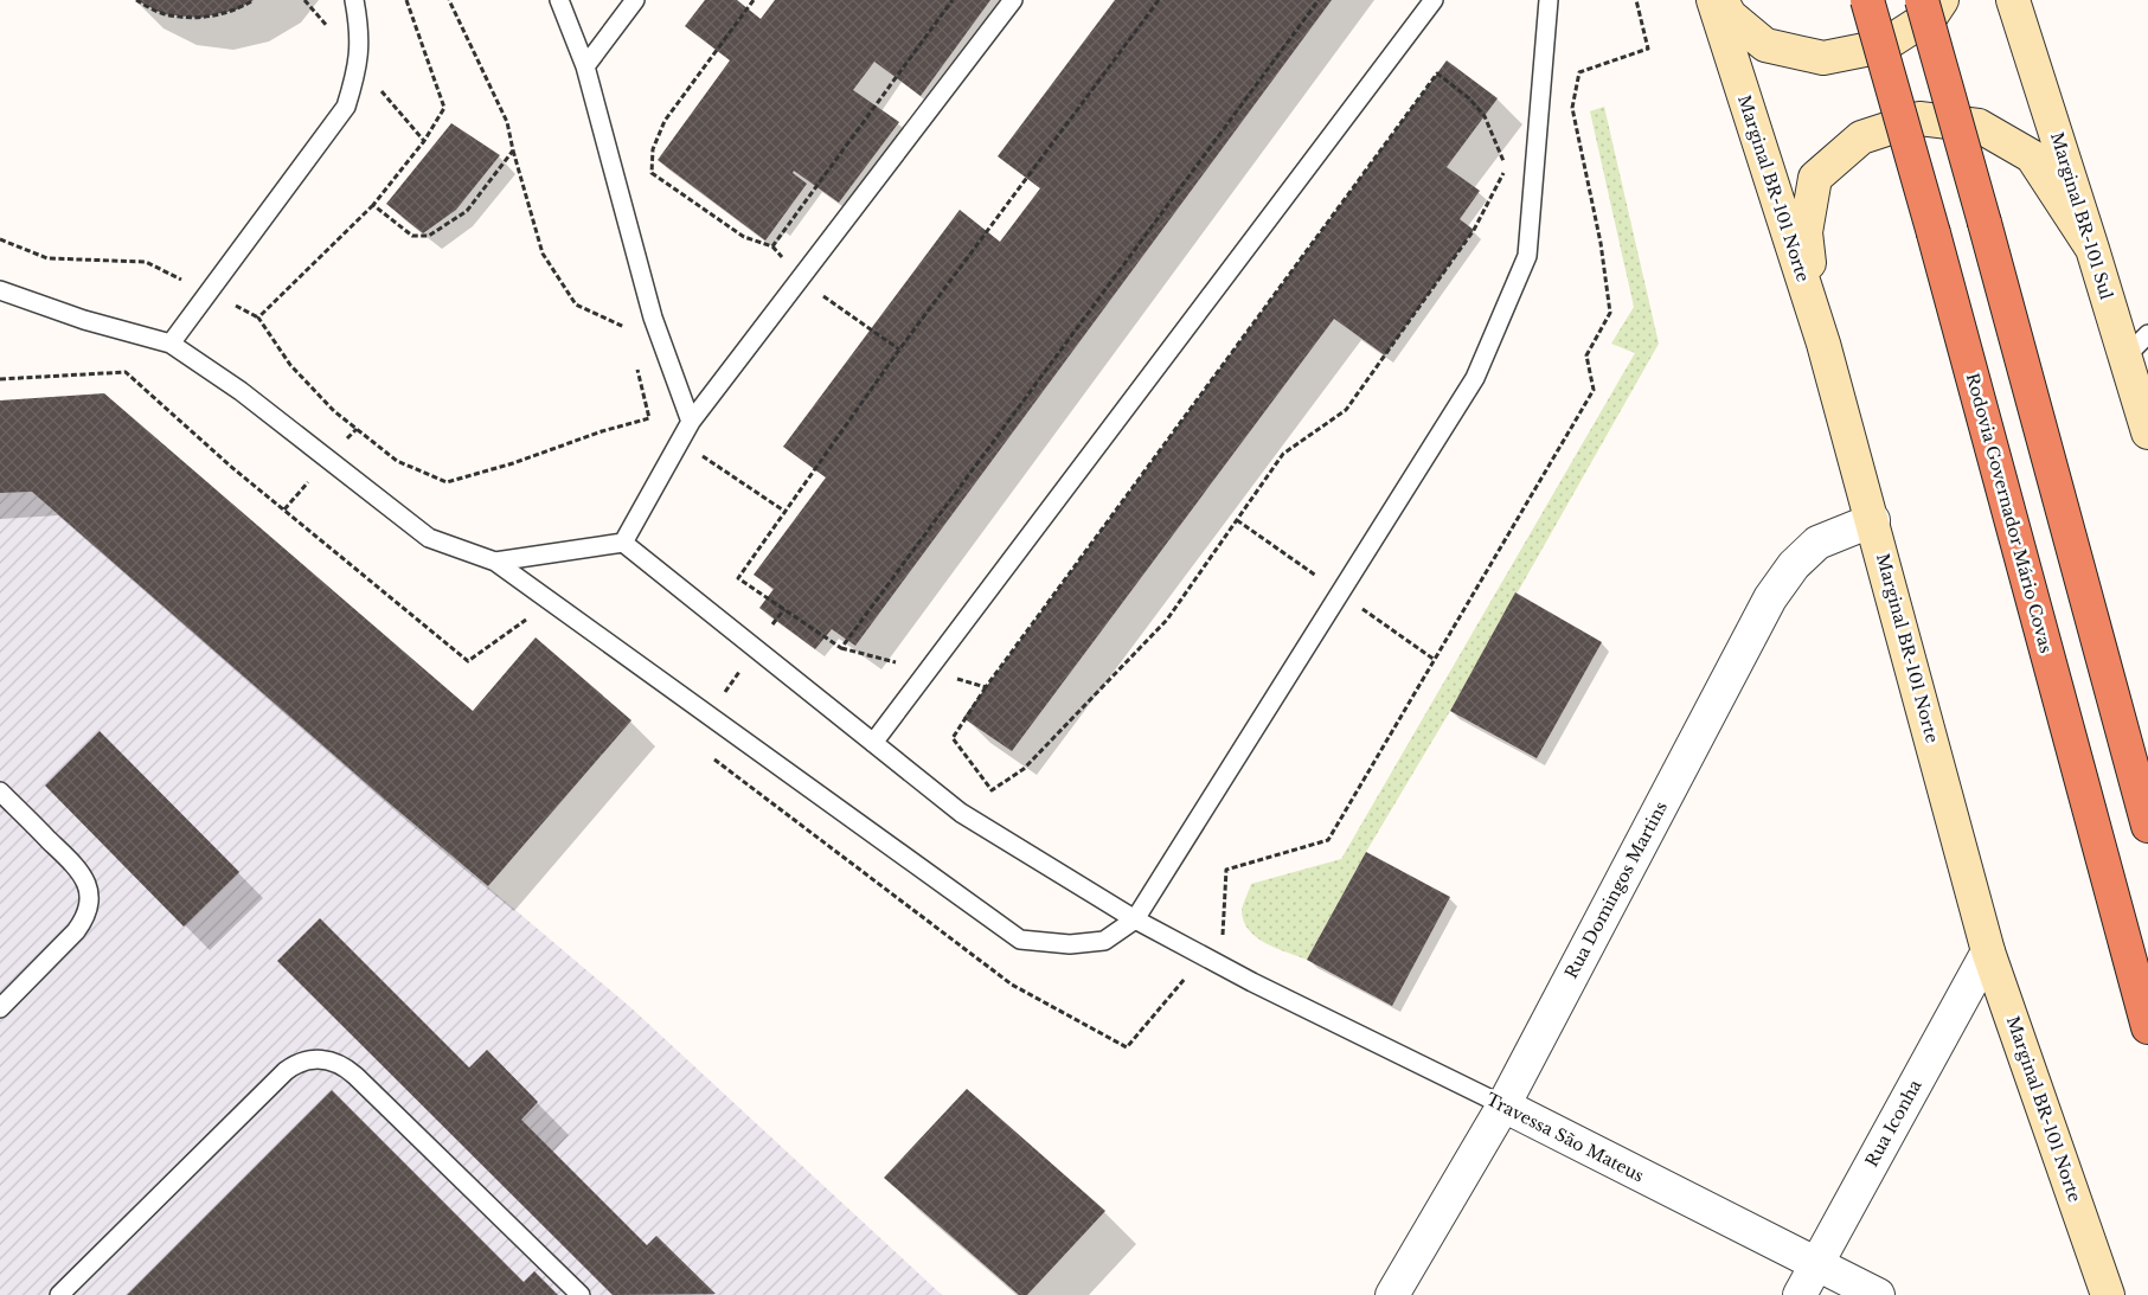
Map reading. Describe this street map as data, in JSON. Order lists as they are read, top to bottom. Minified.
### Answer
{"streets":{"highway":["Rodovia Governador Mário Covas"],"main road":["Marginal BR-101 Norte","Marginal BR-101 Sul"],"street":["Rua Domingos Martins","Rua Iconha","Travessa São Mateus"]},"crossings":[["Marginal BR-101 Norte","Rua Domingos Martins"],["Marginal BR-101 Norte","Rua Iconha"],["Rua Domingos Martins","Travessa São Mateus"],["Rua Iconha","Travessa São Mateus"]]}
